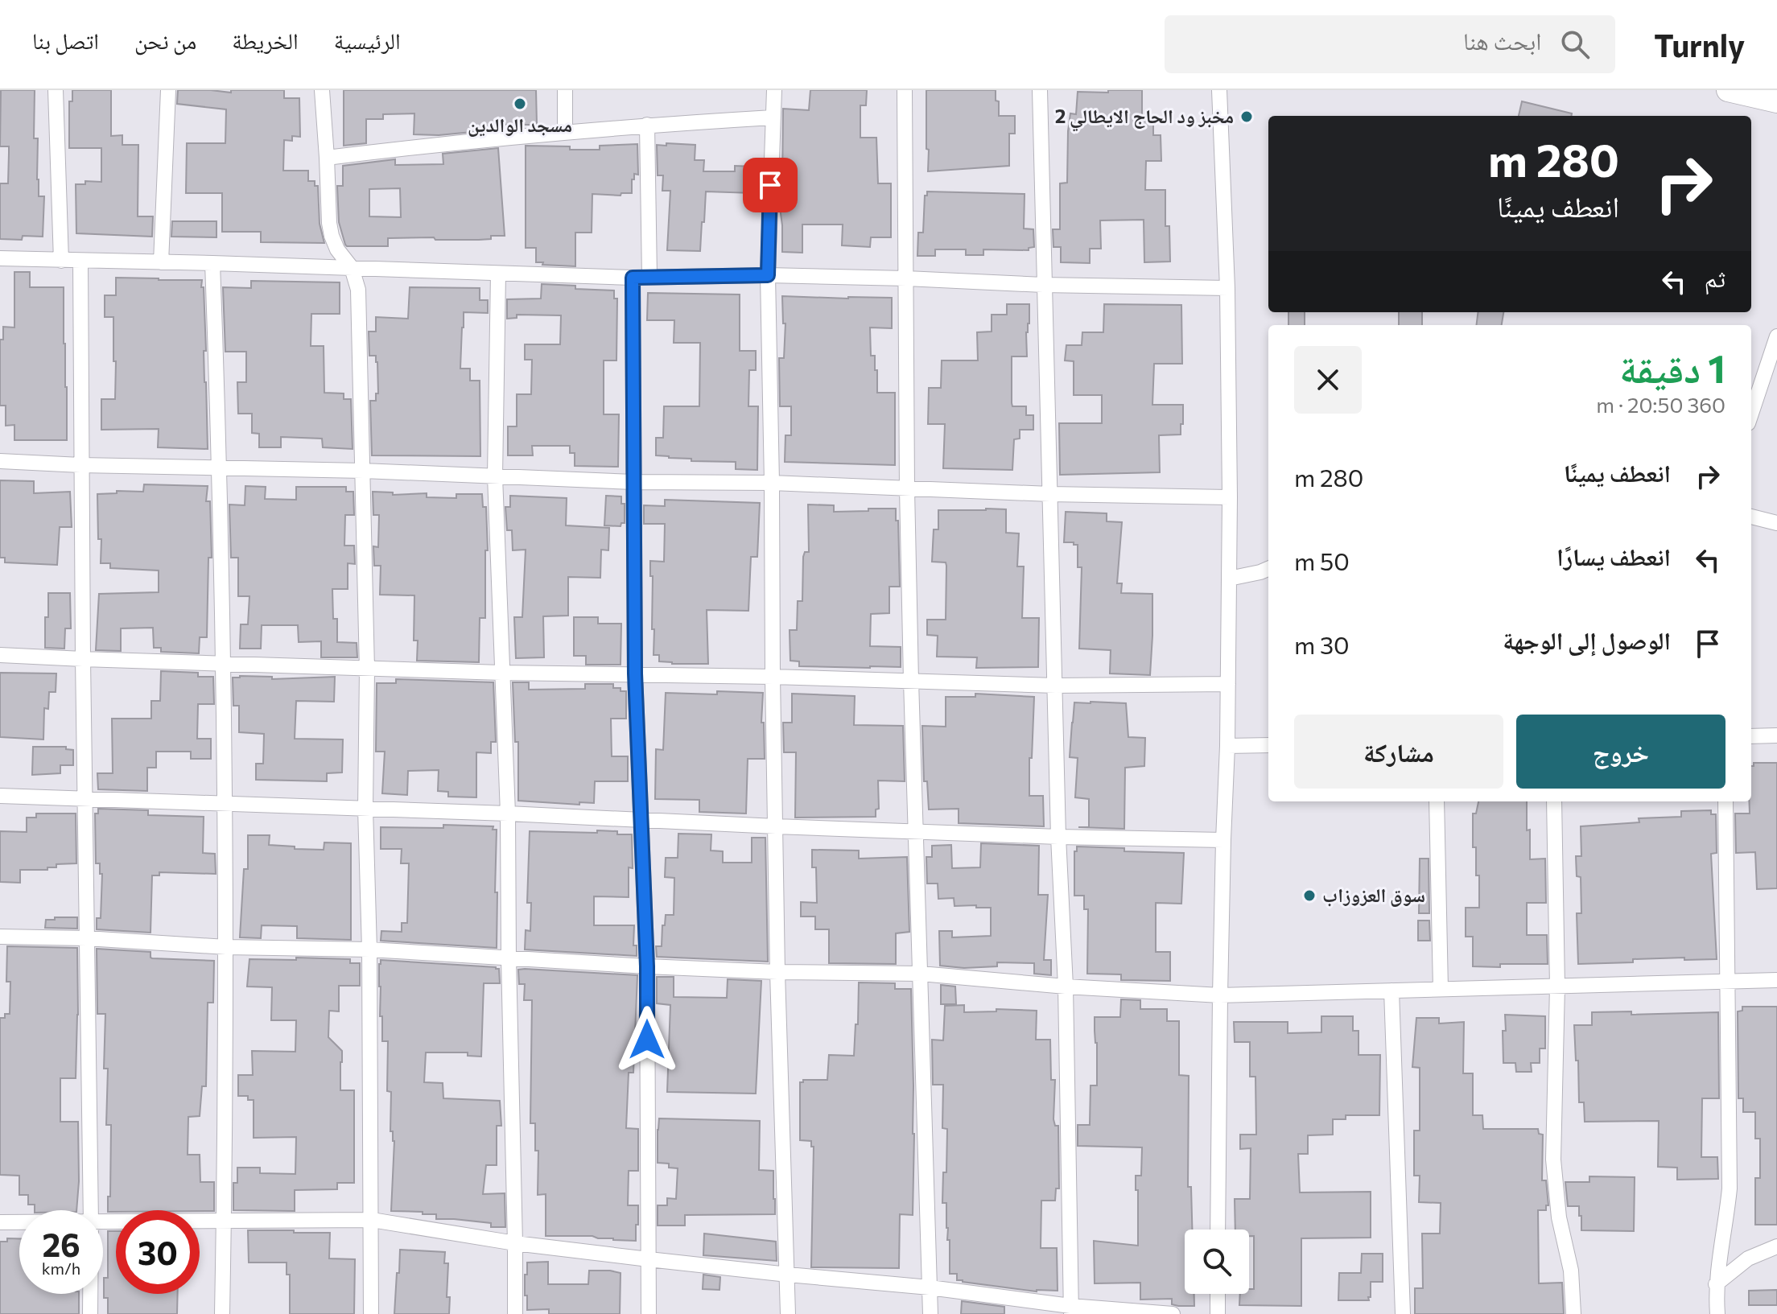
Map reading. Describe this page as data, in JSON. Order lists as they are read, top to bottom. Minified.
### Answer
{"places":["مسجد الوالدين","مخبز ود الحاج الايطالي 2","سوق العزوزاب"],"page":{"header":"Turnly","search":"ابحث هنا","nav":["الرئيسية","الخريطة","من نحن","اتصل بنا"],"turn":["280 m","انعطف يمينًا"],"then":"ثم","heading":["1 دقيقة","360 m · 20:50"],"list":[{"name":"انعطف يمينًا","value":"280 m"},{"name":"انعطف يسارًا","value":"50 m"},{"name":"الوصول إلى الوجهة","value":"30 m"}],"buttons":["خروج","مشاركة"],"speed":"26 km/h","limit":"30"}}
